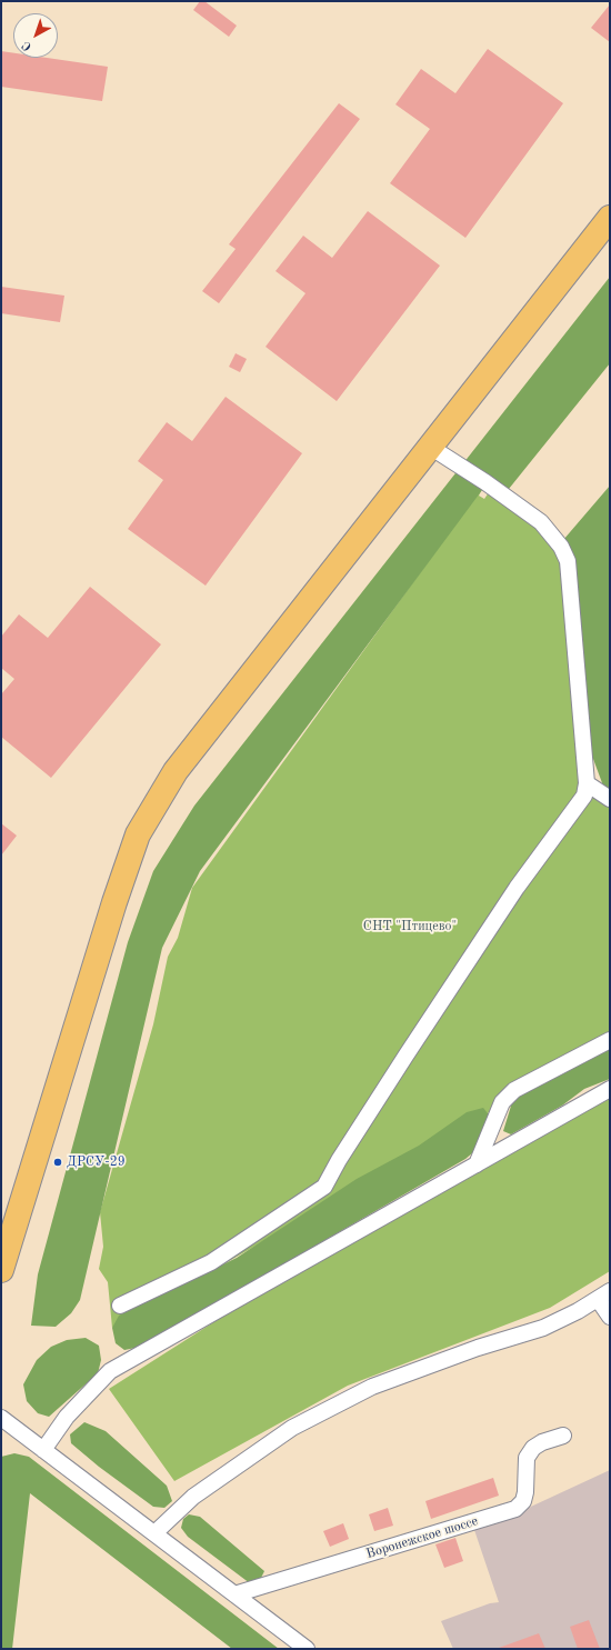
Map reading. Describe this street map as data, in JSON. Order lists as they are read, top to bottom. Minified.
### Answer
{"streets":{"street":["Воронежское шоссе"]},"parks":["СНТ \"Птицево\""],"places":["ДРСУ-29"],"north":"bottom left"}
